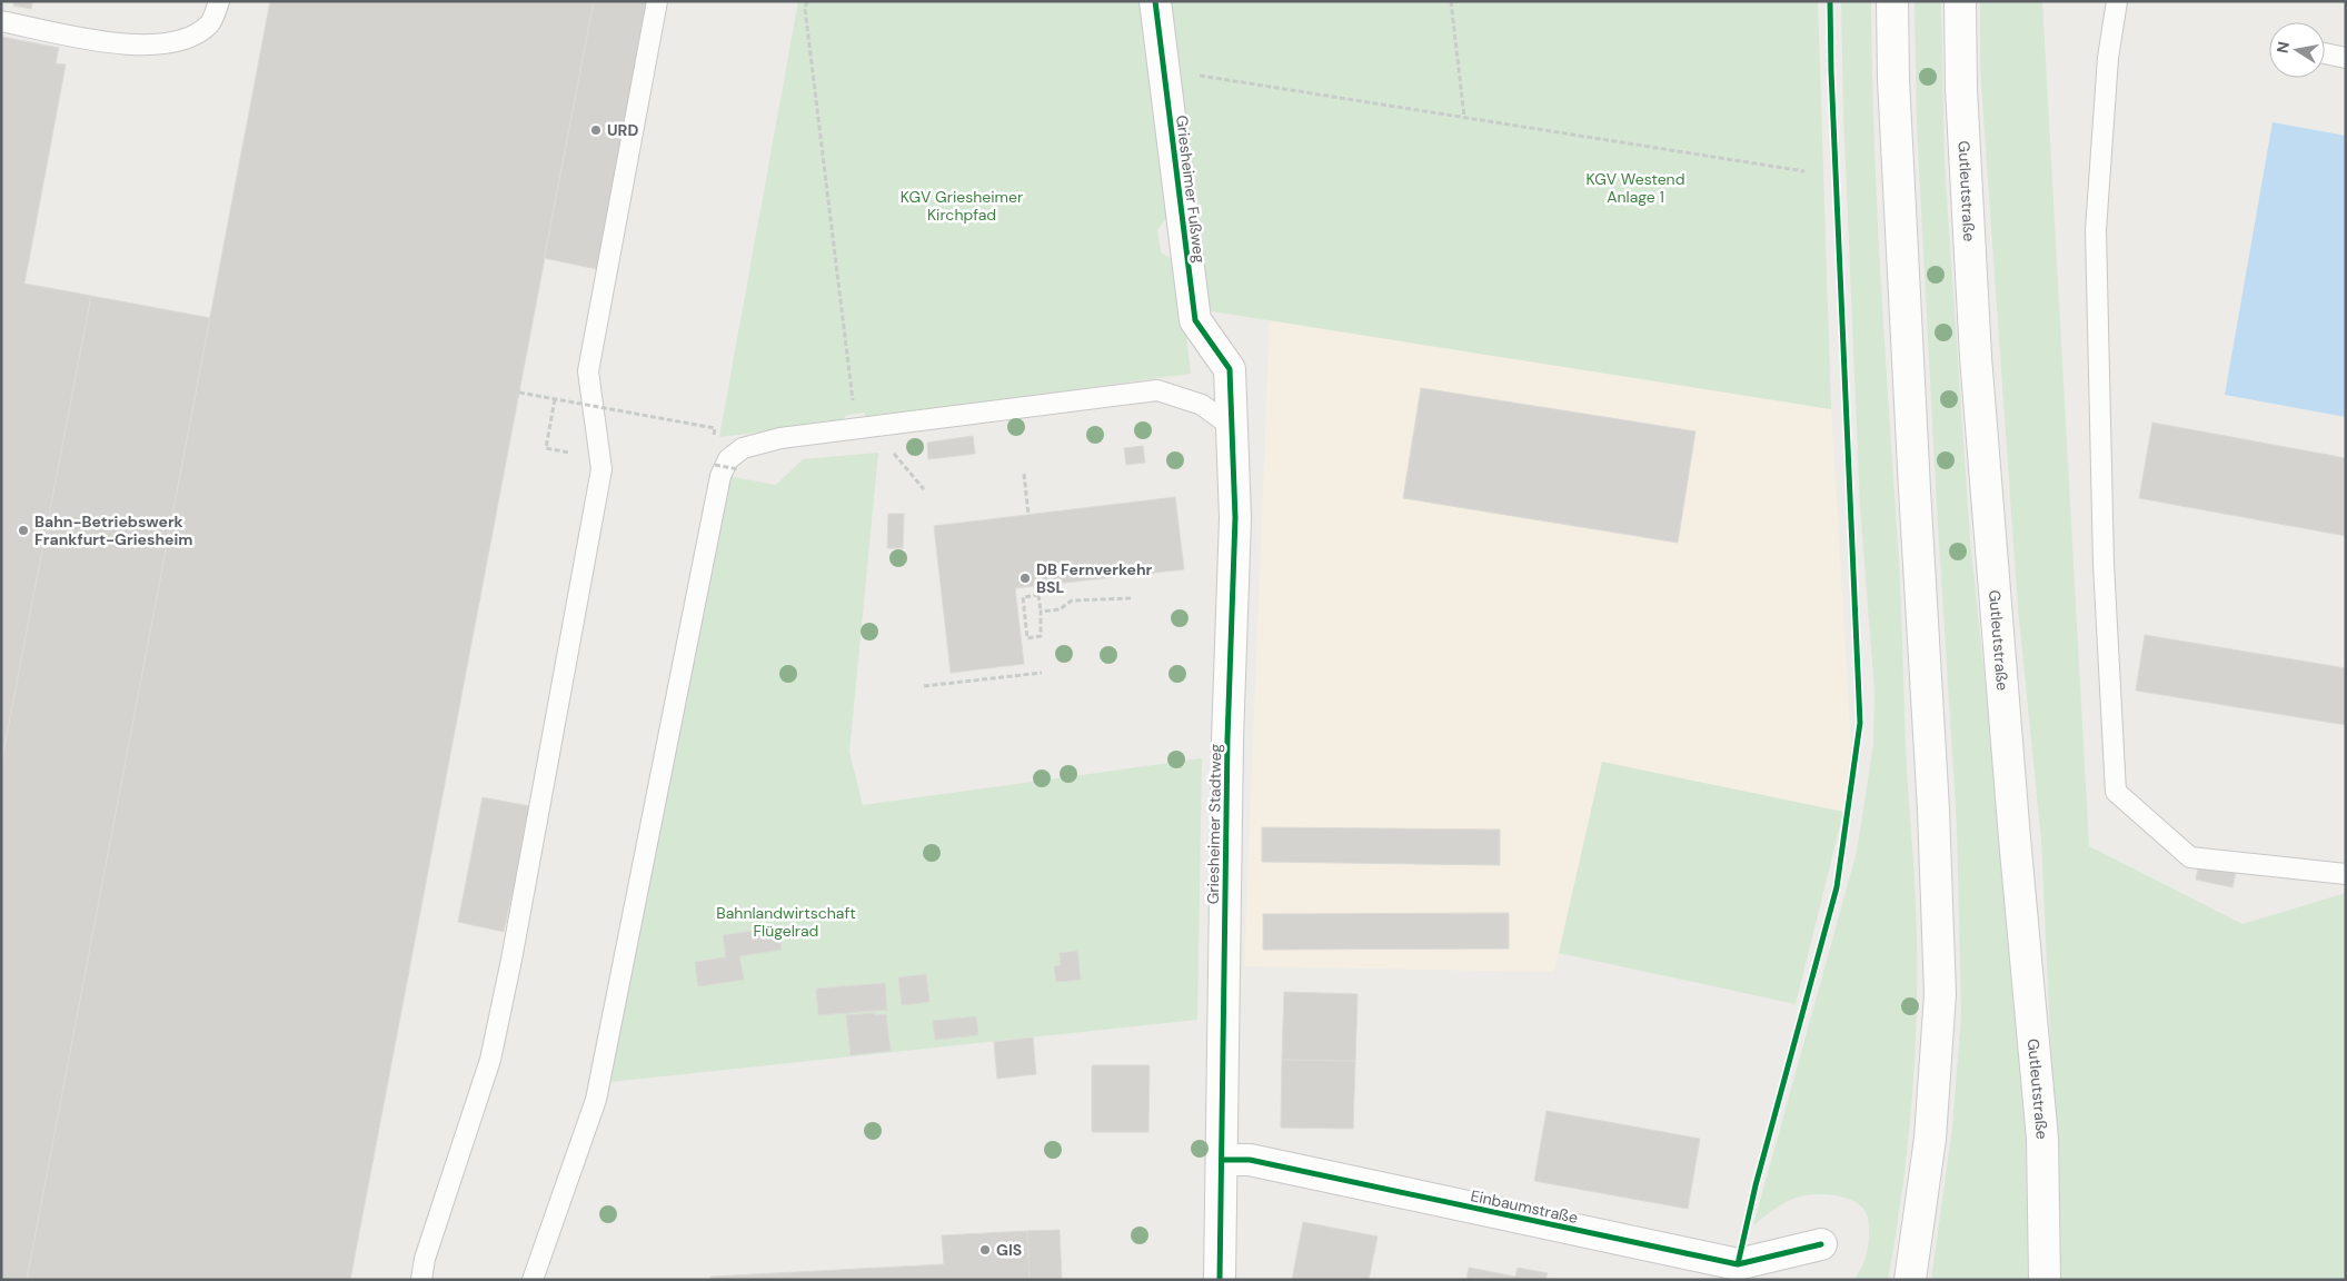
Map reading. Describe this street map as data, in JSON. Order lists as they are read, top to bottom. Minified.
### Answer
{"streets":{"main road":["Griesheimer Fußweg","Gutleutstraße","Griesheimer Stadtweg","Einbaumstraße"]},"crossings":[["Griesheimer Fußweg","Griesheimer Stadtweg"],["Griesheimer Stadtweg","Einbaumstraße"]],"parks":["KGV Westend Anlage 1","KGV Griesheimer Kirchpfad","Bahnlandwirtschaft Flügelrad"],"places":["URD","Bahn-Betriebswerk Frankfurt-Griesheim","DB Fernverkehr BSL","GIS"],"north":"left"}
